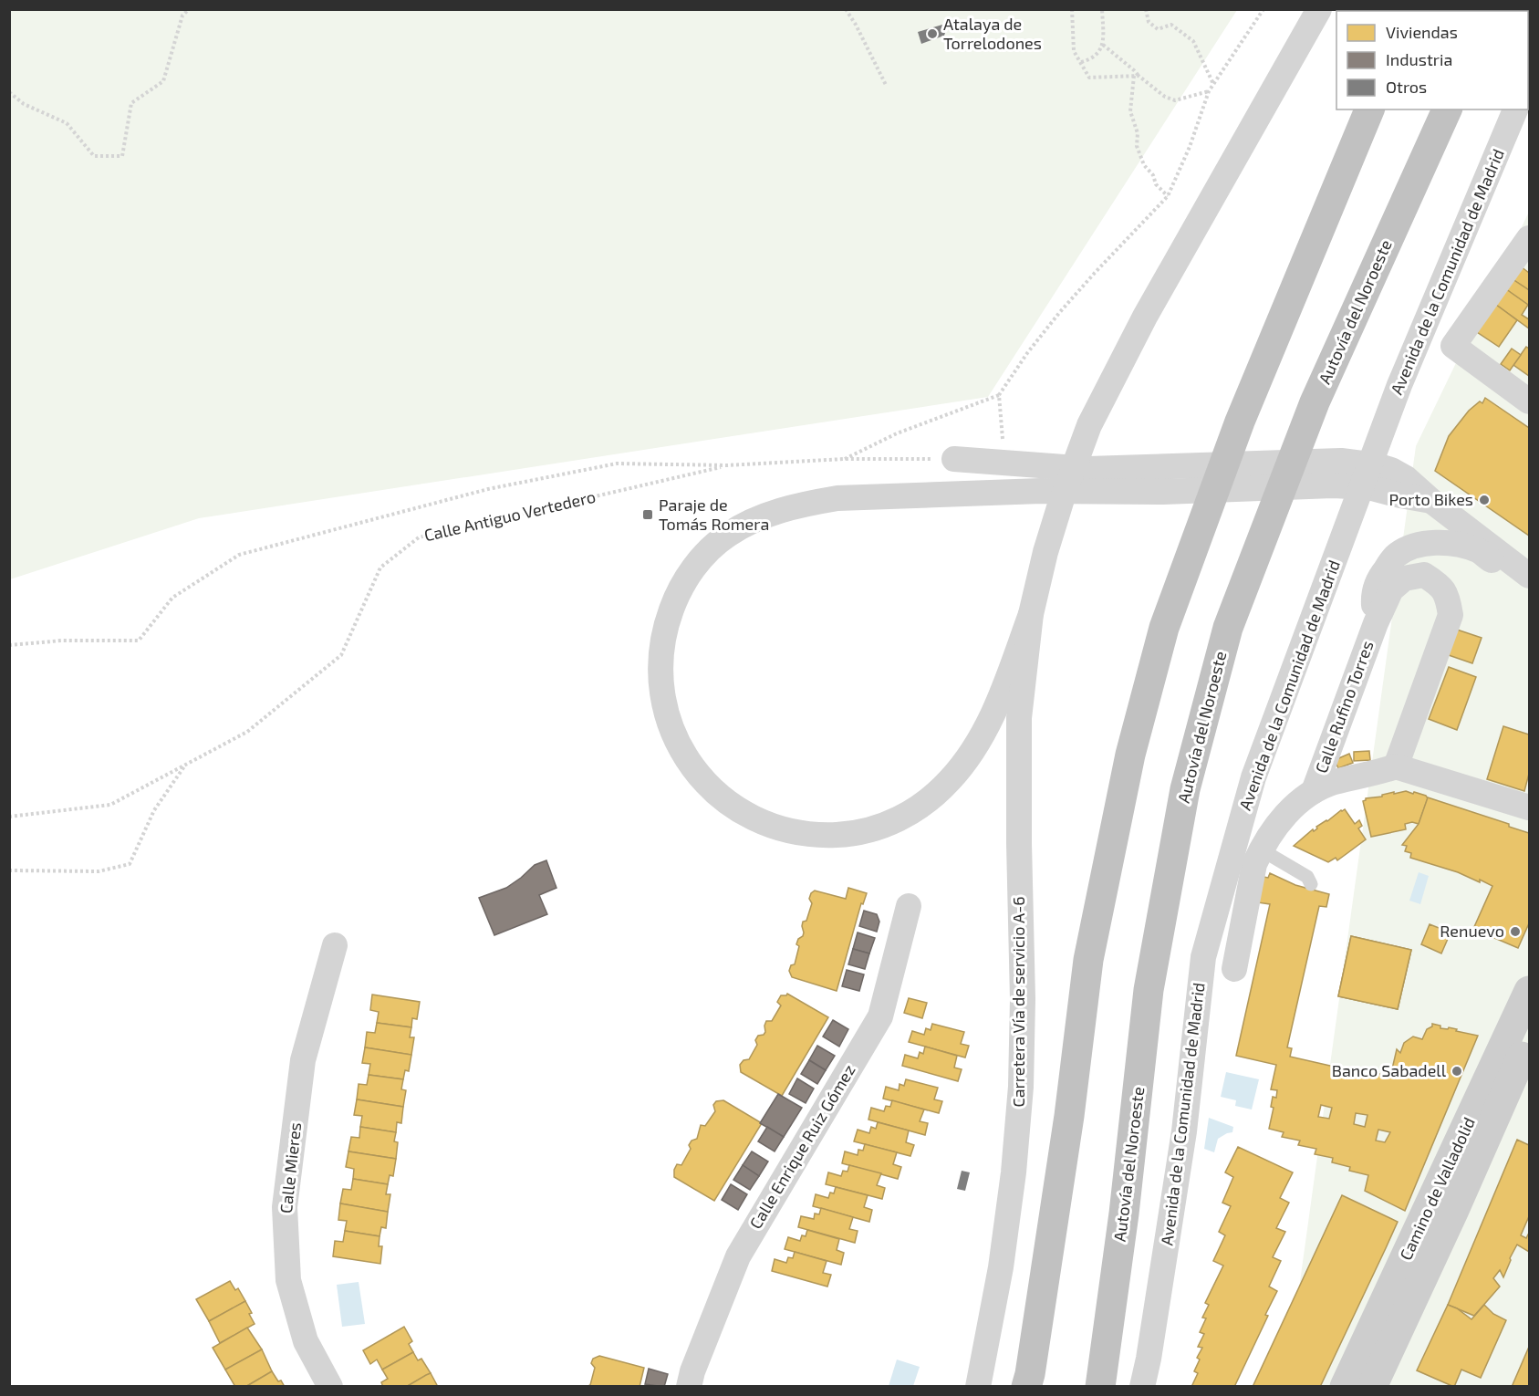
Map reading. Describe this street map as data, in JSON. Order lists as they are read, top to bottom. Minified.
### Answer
{"streets":{"highway":["Autovía del Noroeste"],"street":["Avenida de la Comunidad de Madrid","Calle Rufino Torres","Carretera Vía de servicio A-6","Calle Enrique Ruiz Gómez","Calle Mieres","Camino de Valladolid"],"path":["Calle Antiguo Vertedero"]},"places":{"other":["Atalaya de Torrelodones","Porto Bikes","Renuevo","Banco Sabadell"],"transit":["Paraje de Tomás Romera"]},"legend":["Viviendas","Industria","Otros"]}
